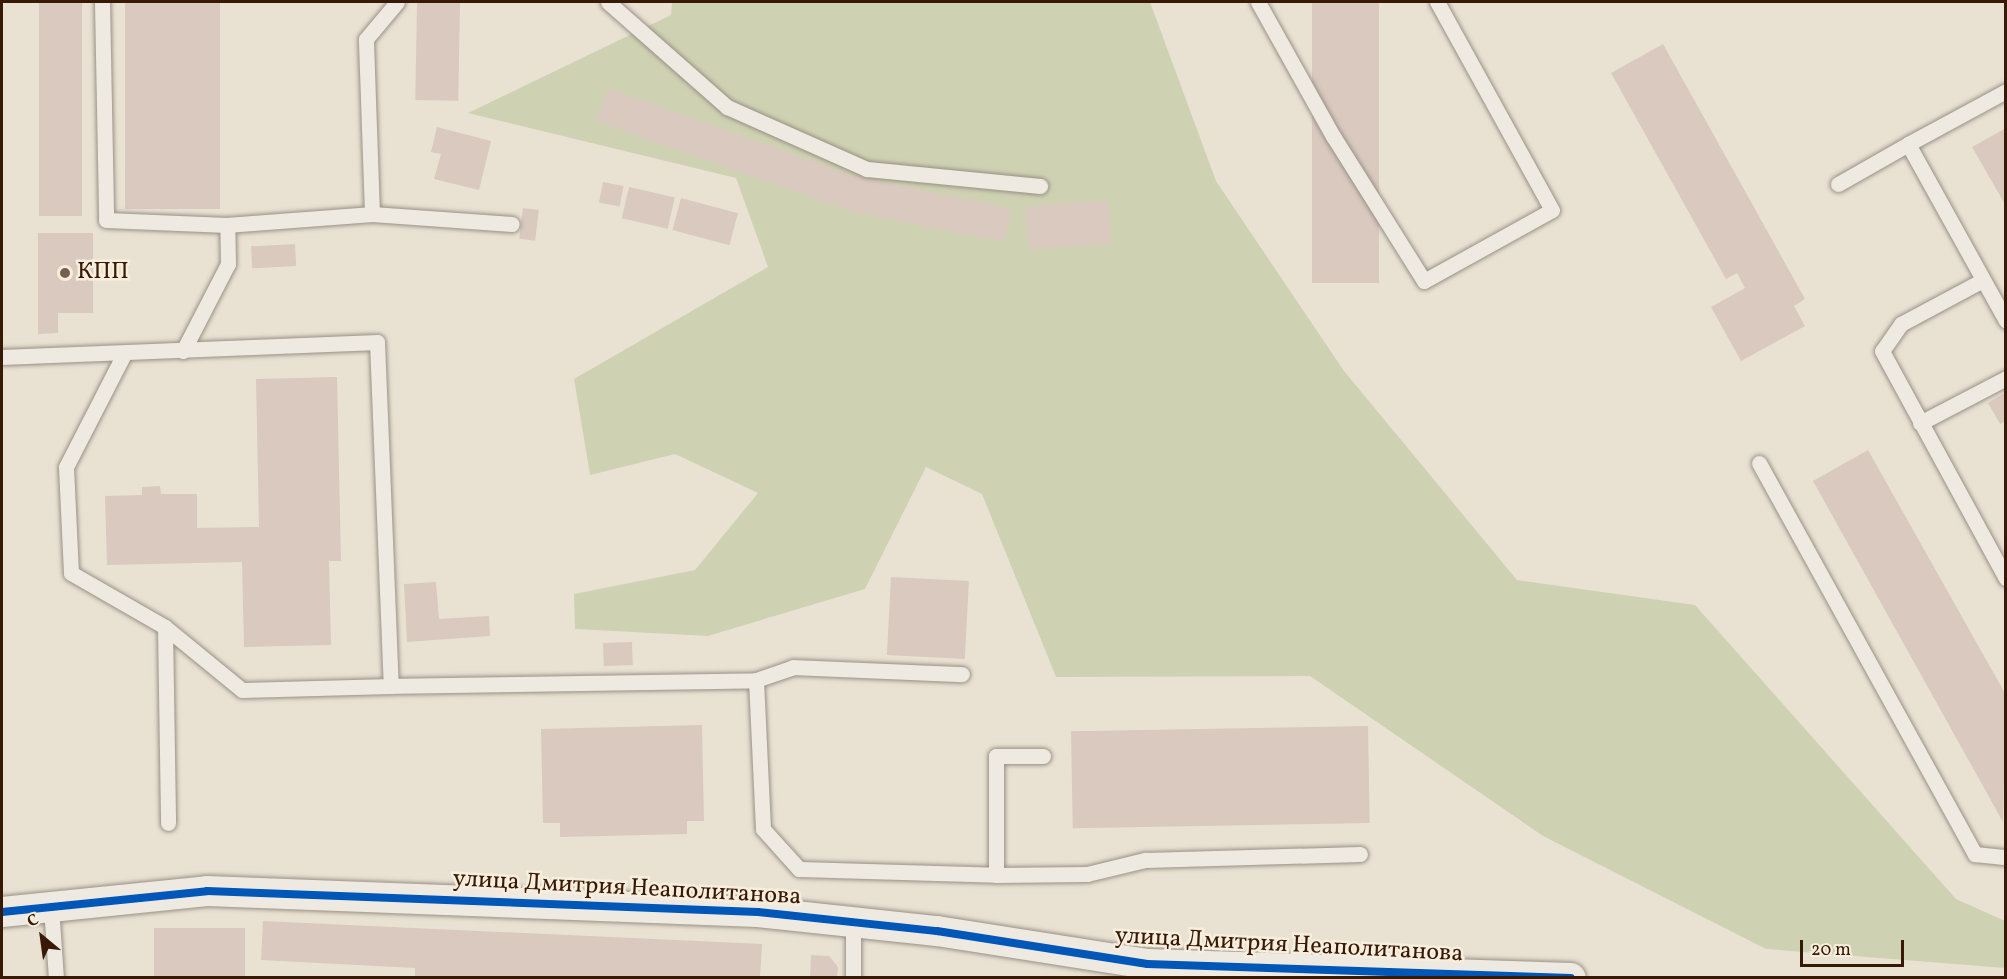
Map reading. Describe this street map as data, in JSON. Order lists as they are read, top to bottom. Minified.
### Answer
{"streets":{"street":["улица Дмитрия Неаполитанова"]},"places":["КПП"],"scale_bar":"20 m","north":"top left"}
